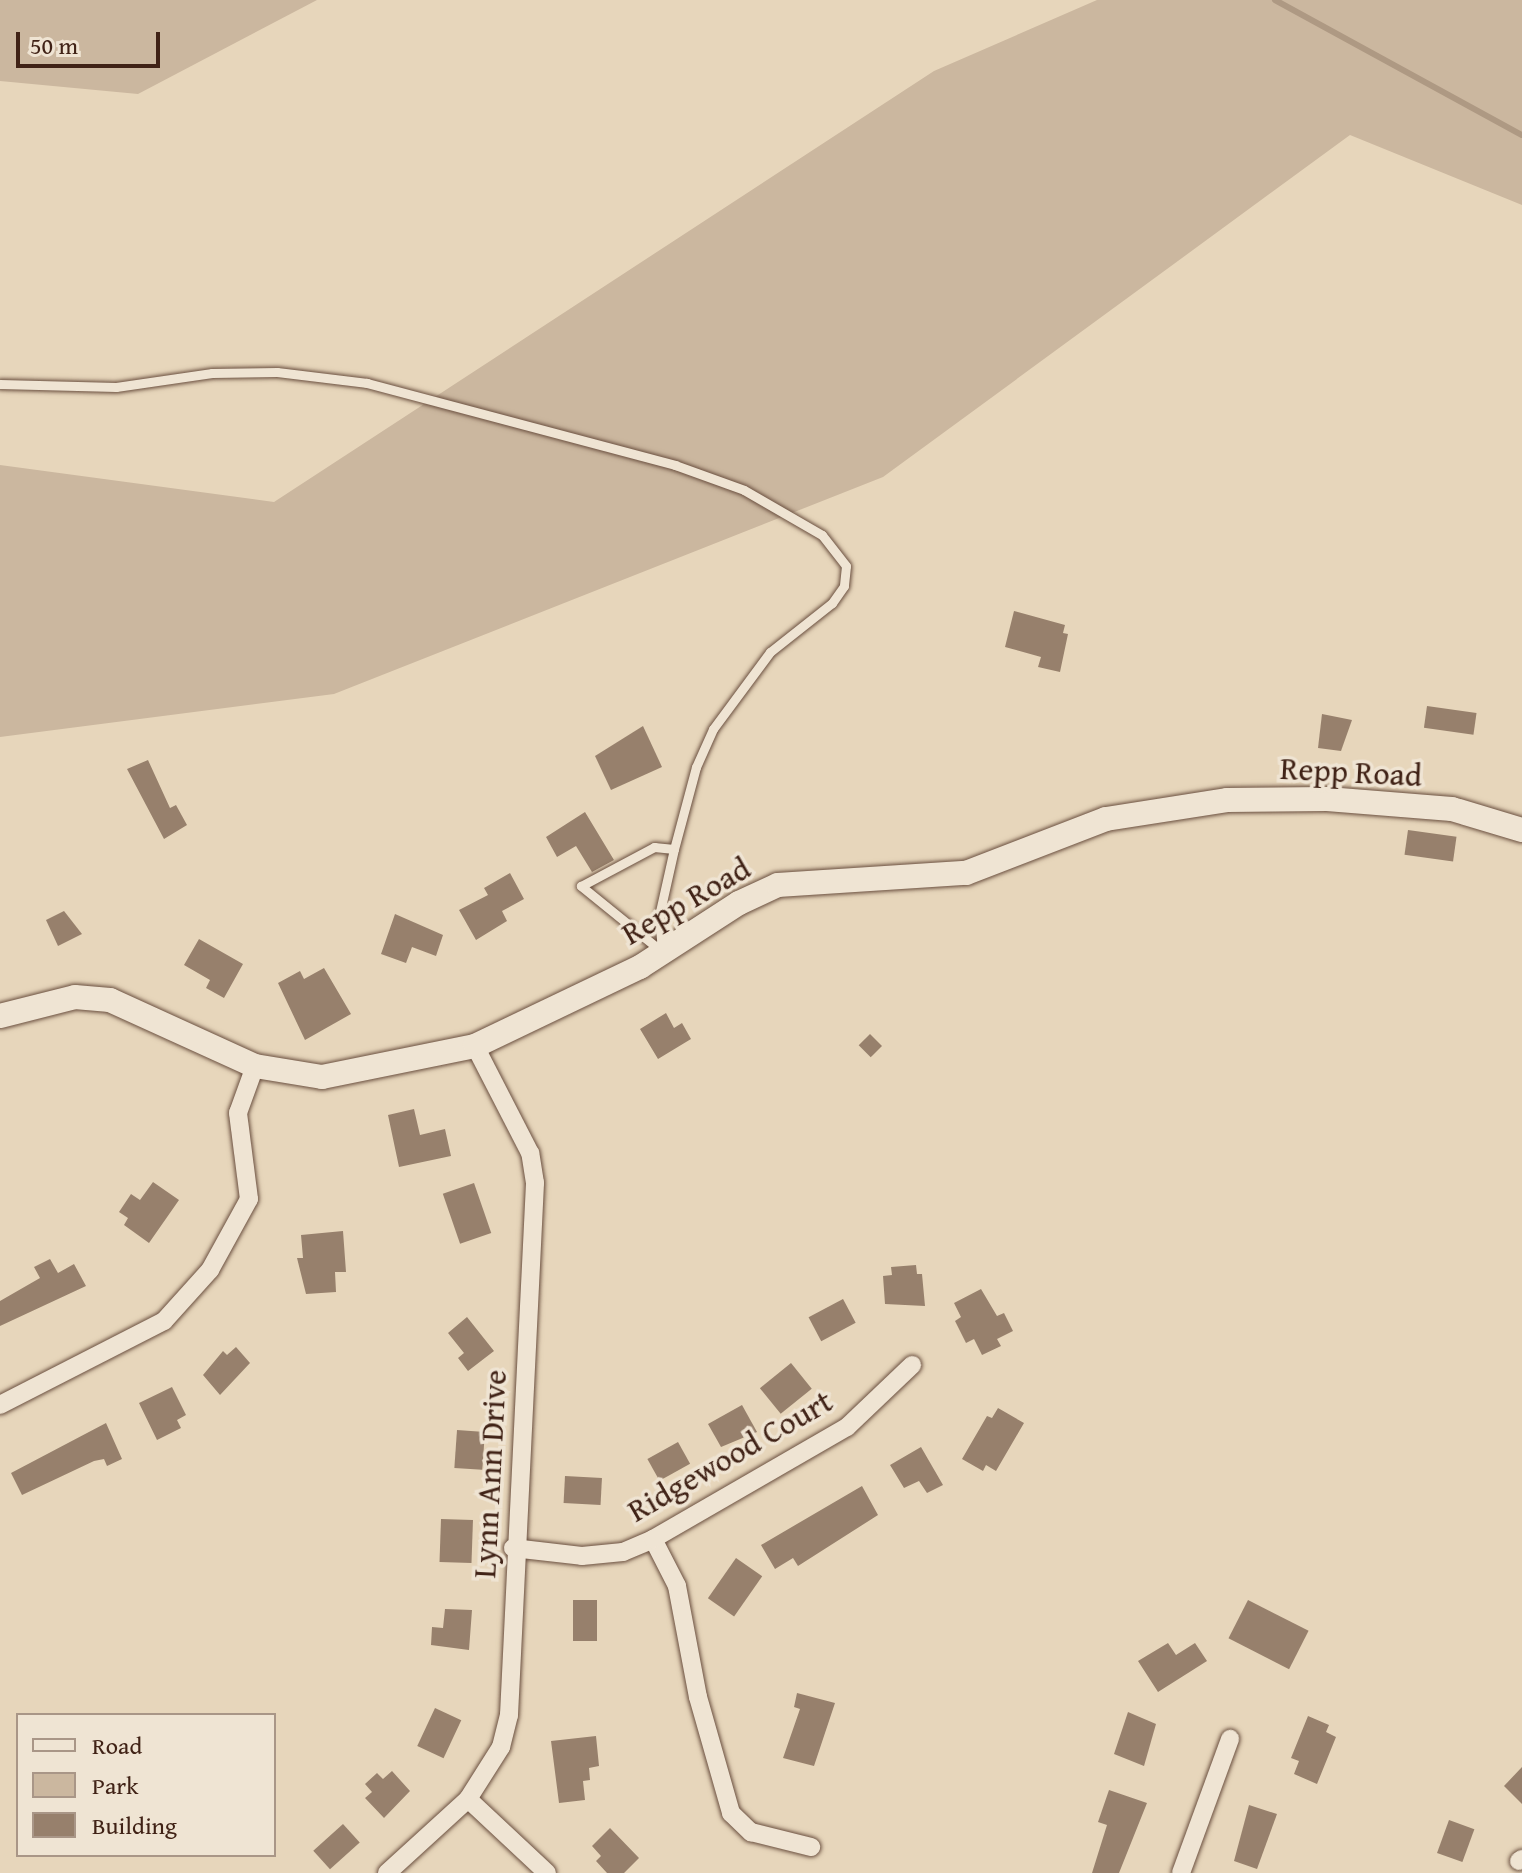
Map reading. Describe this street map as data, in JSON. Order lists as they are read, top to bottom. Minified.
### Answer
{"streets":{"street":["Repp Road","Ridgewood Court","Lynn Ann Drive"]},"crossings":[["Repp Road","Lynn Ann Drive"],["Ridgewood Court","Lynn Ann Drive"]],"legend":["Road","Park","Building"],"scale_bar":"50 m"}
